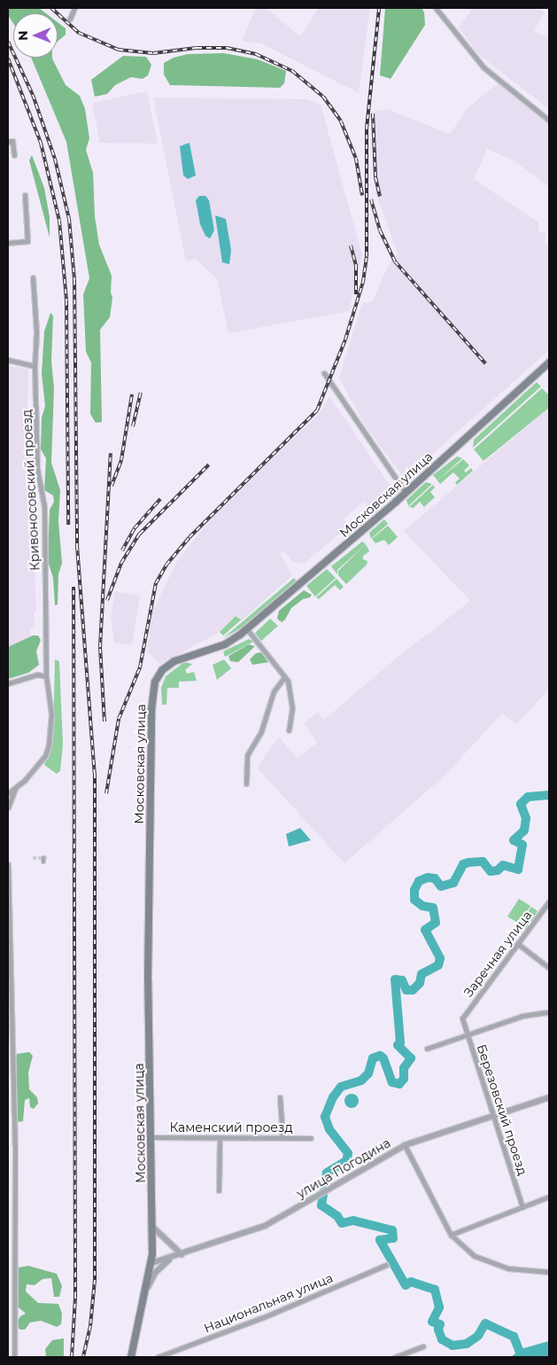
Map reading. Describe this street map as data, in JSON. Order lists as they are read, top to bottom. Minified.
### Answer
{"streets":{"main road":["Московская улица"],"street":["Кривоносовский проезд","Заречная улица","Березовский проезд","Каменский проезд","улица Погодина","Национальная улица"]},"crossings":[["Московская улица","Каменский проезд"],["Московская улица","улица Погодина"],["Заречная улица","Березовский проезд"],["Березовский проезд","улица Погодина"]],"north":"left"}
